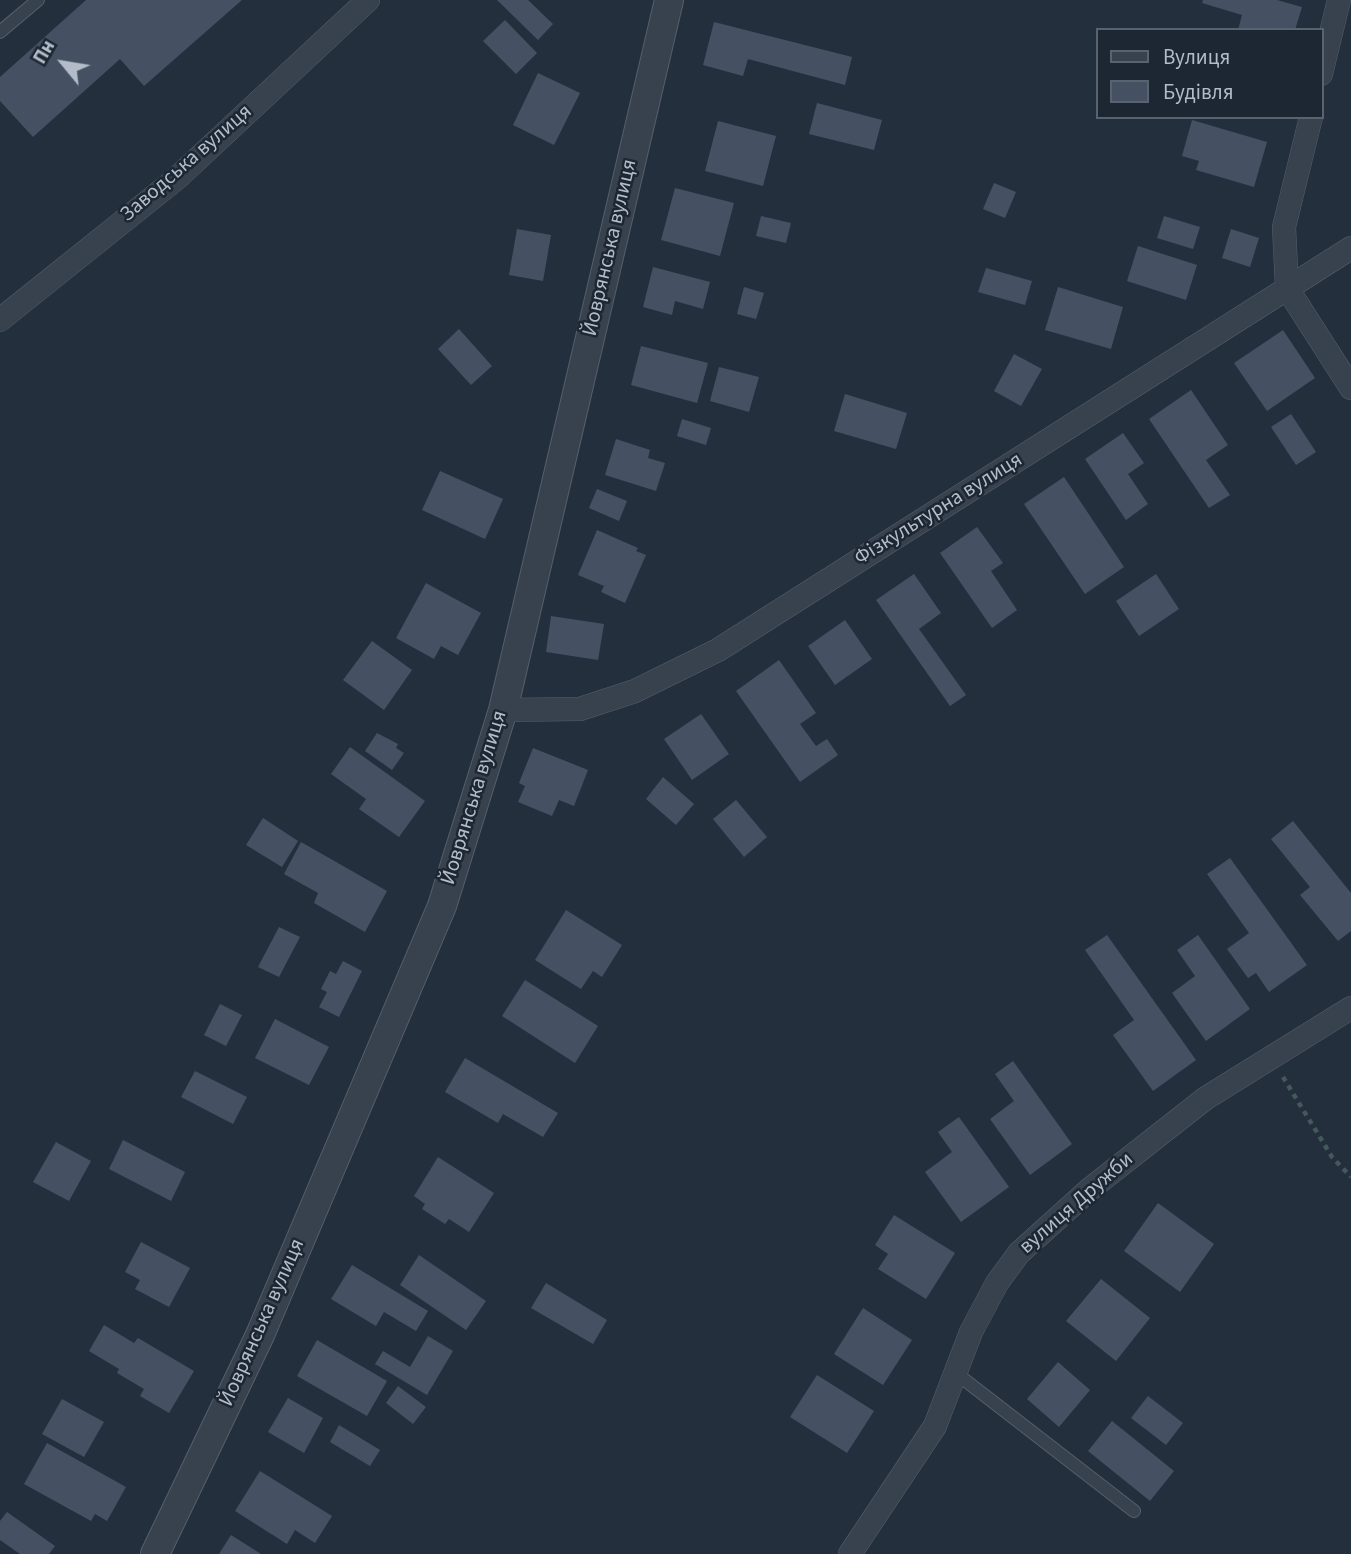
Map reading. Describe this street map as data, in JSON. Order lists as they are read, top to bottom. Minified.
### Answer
{"streets":{"street":["Заводська вулиця","Йоврянська вулиця","Фізкультурна вулиця","вулиця Дружби"]},"crossings":[["Йоврянська вулиця","Фізкультурна вулиця"]],"legend":["Вулиця","Будівля"],"north":"top left"}
